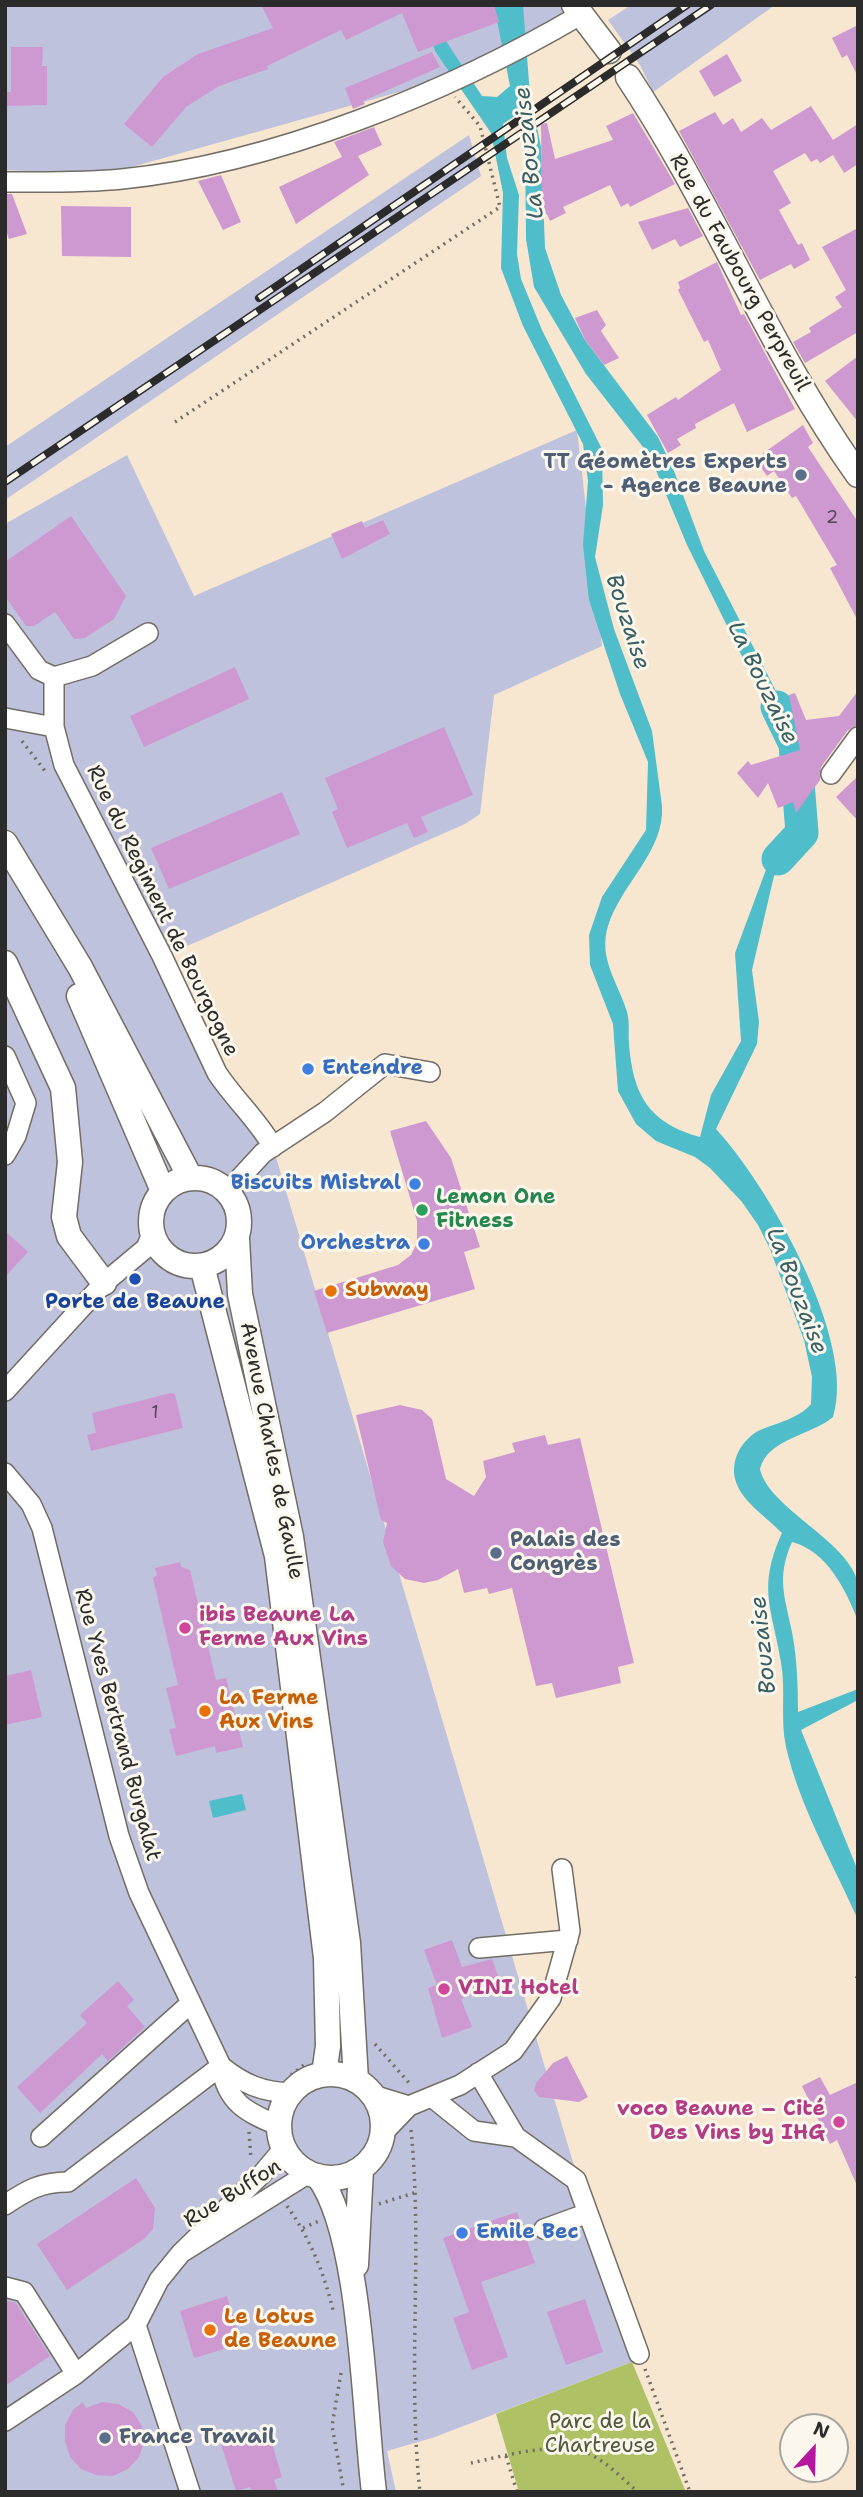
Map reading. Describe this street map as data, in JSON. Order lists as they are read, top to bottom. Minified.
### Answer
{"streets":{"main road":["Rue du Faubourg Perpreuil","Avenue Charles de Gaulle"],"street":["Rue du Regiment de Bourgogne","Rue Yves Bertrand Burgalat","Rue Buffon"]},"crossings":[["Avenue Charles de Gaulle","Rue Yves Bertrand Burgalat"],["Avenue Charles de Gaulle","Rue Buffon"],["Rue Yves Bertrand Burgalat","Rue Buffon"]],"water":["La Bouzaise","Bouzaise"],"parks":["Parc de la Chartreuse"],"places":["TT Géomètres Experts - Agence Beaune","Entendre","Biscuits Mistral","Lemon One Fitness","Orchestra","Porte de Beaune","Subway","Palais des Congrès","ibis Beaune La Ferme Aux Vins","La Ferme Aux Vins","VINI Hotel","voco Beaune – Cité Des Vins by IHG","Emile Bec","Le Lotus de Beaune","France Travail"],"house_numbers":["2","1"],"north":"top"}
